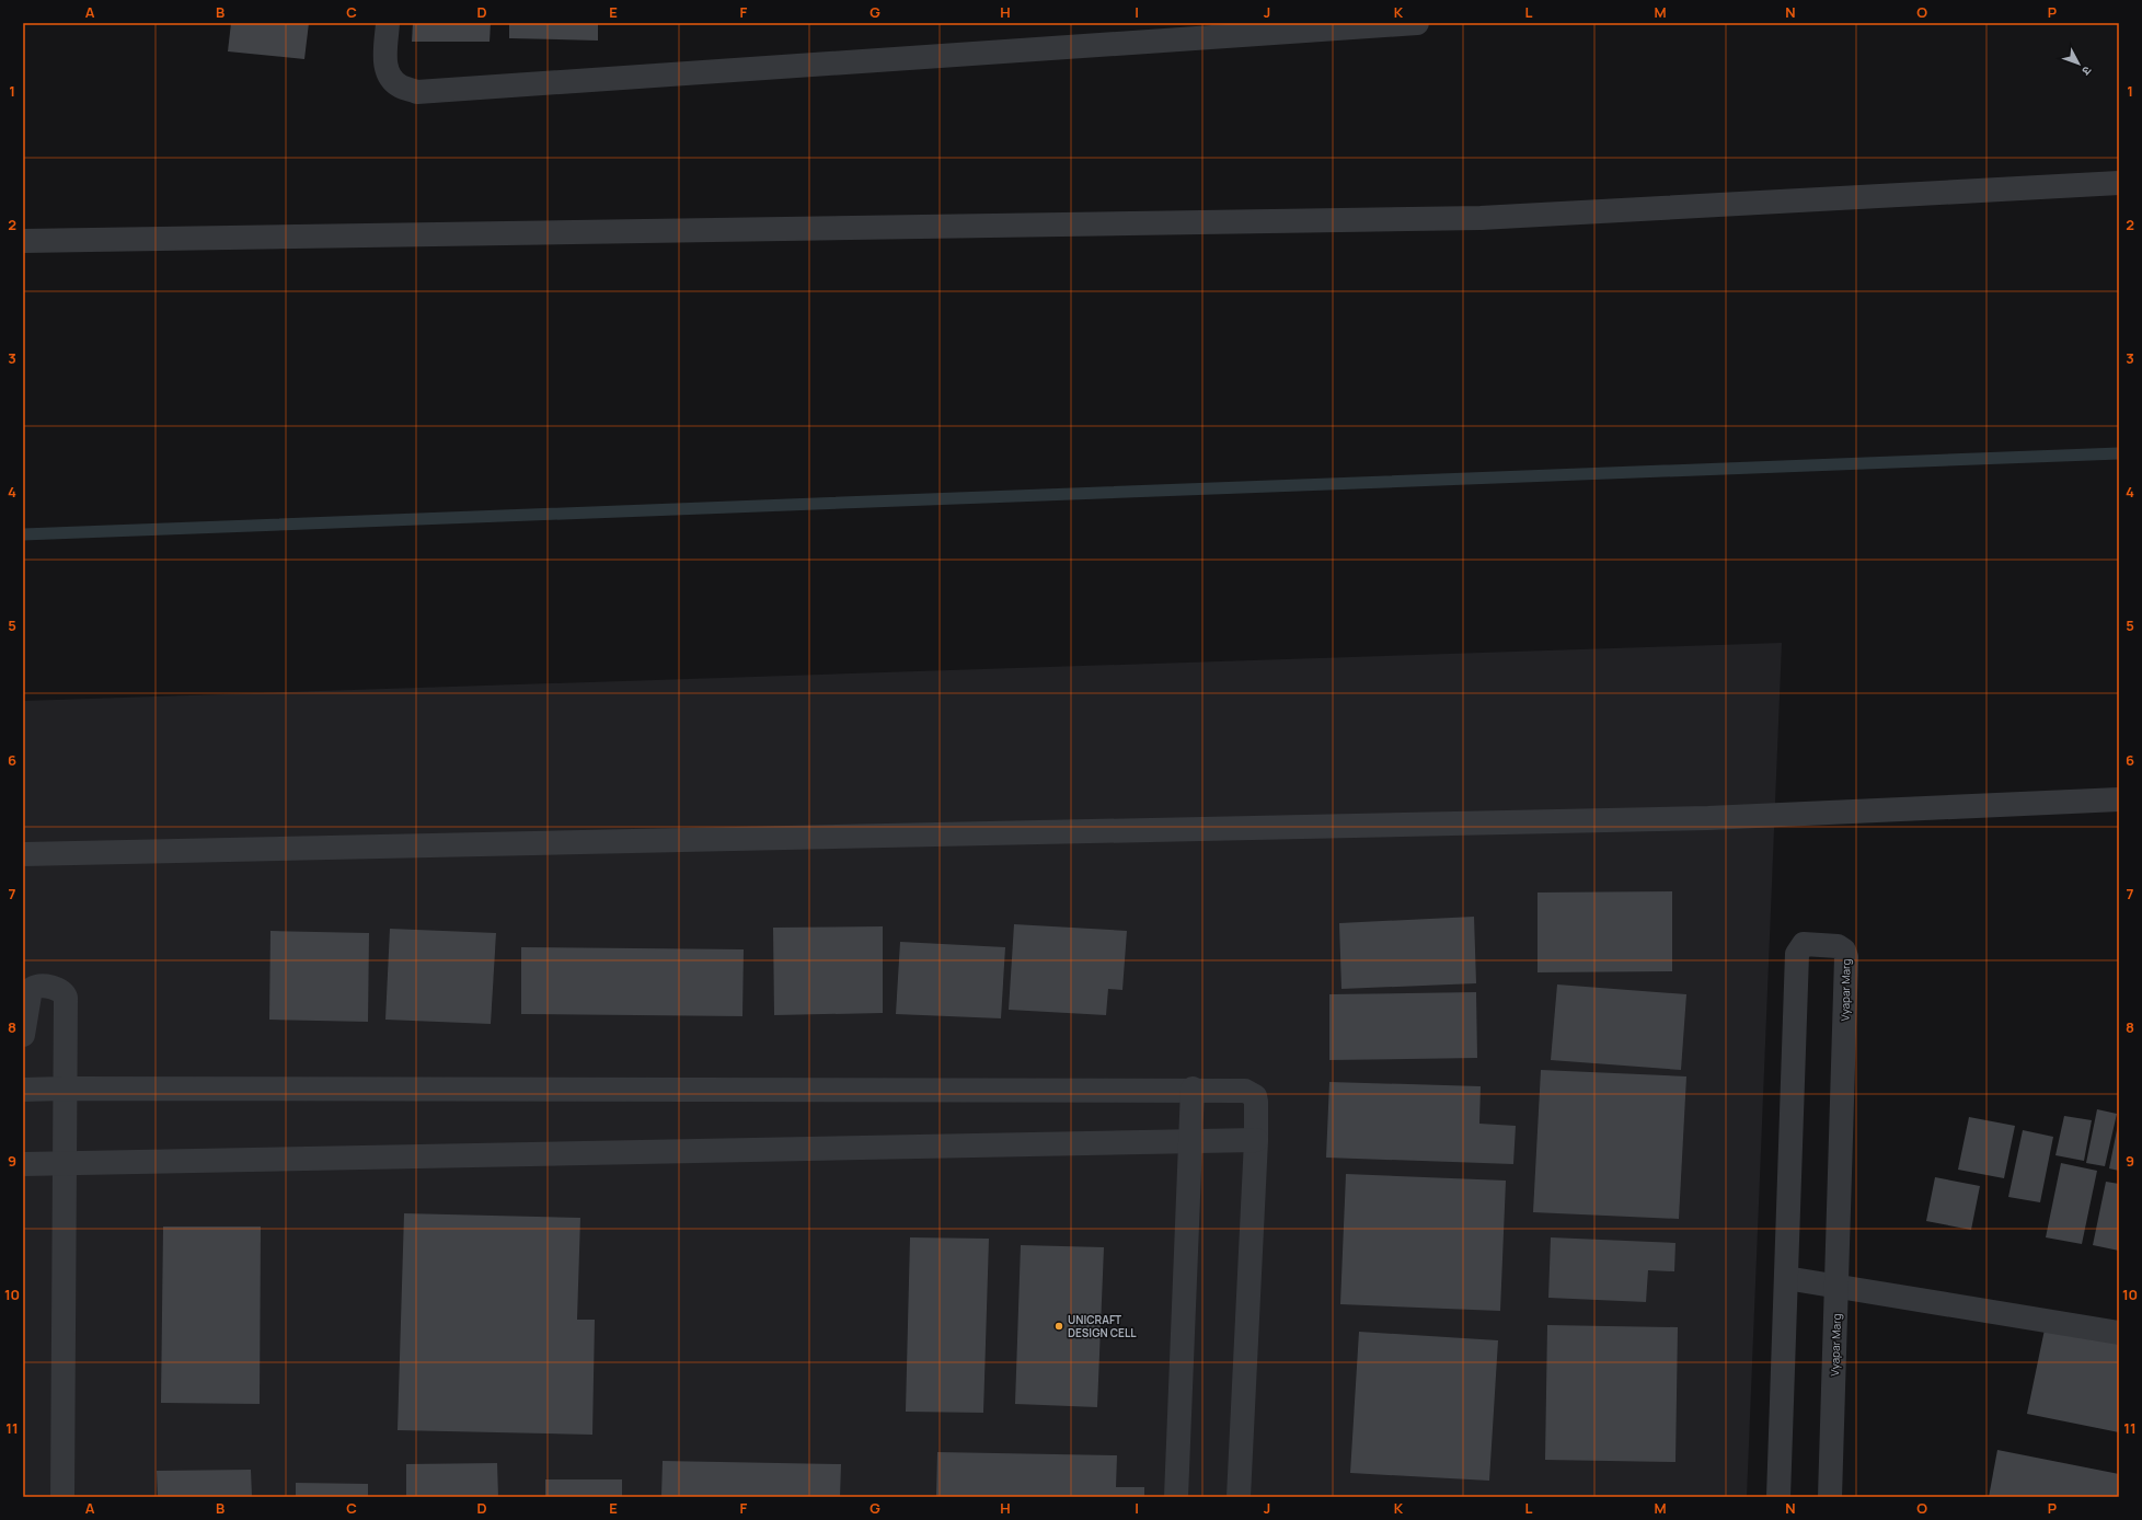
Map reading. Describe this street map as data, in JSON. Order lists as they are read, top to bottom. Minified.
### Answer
{"streets":{"street":["Vyapar Marg"]},"places":["UNICRAFT DESIGN CELL"],"north":"bottom right","grid":{"columns":["A","B","C","D","E","F","G","H","I","J","K","L","M","N","O","P"],"rows":["1","2","3","4","5","6","7","8","9","10","11"]}}
